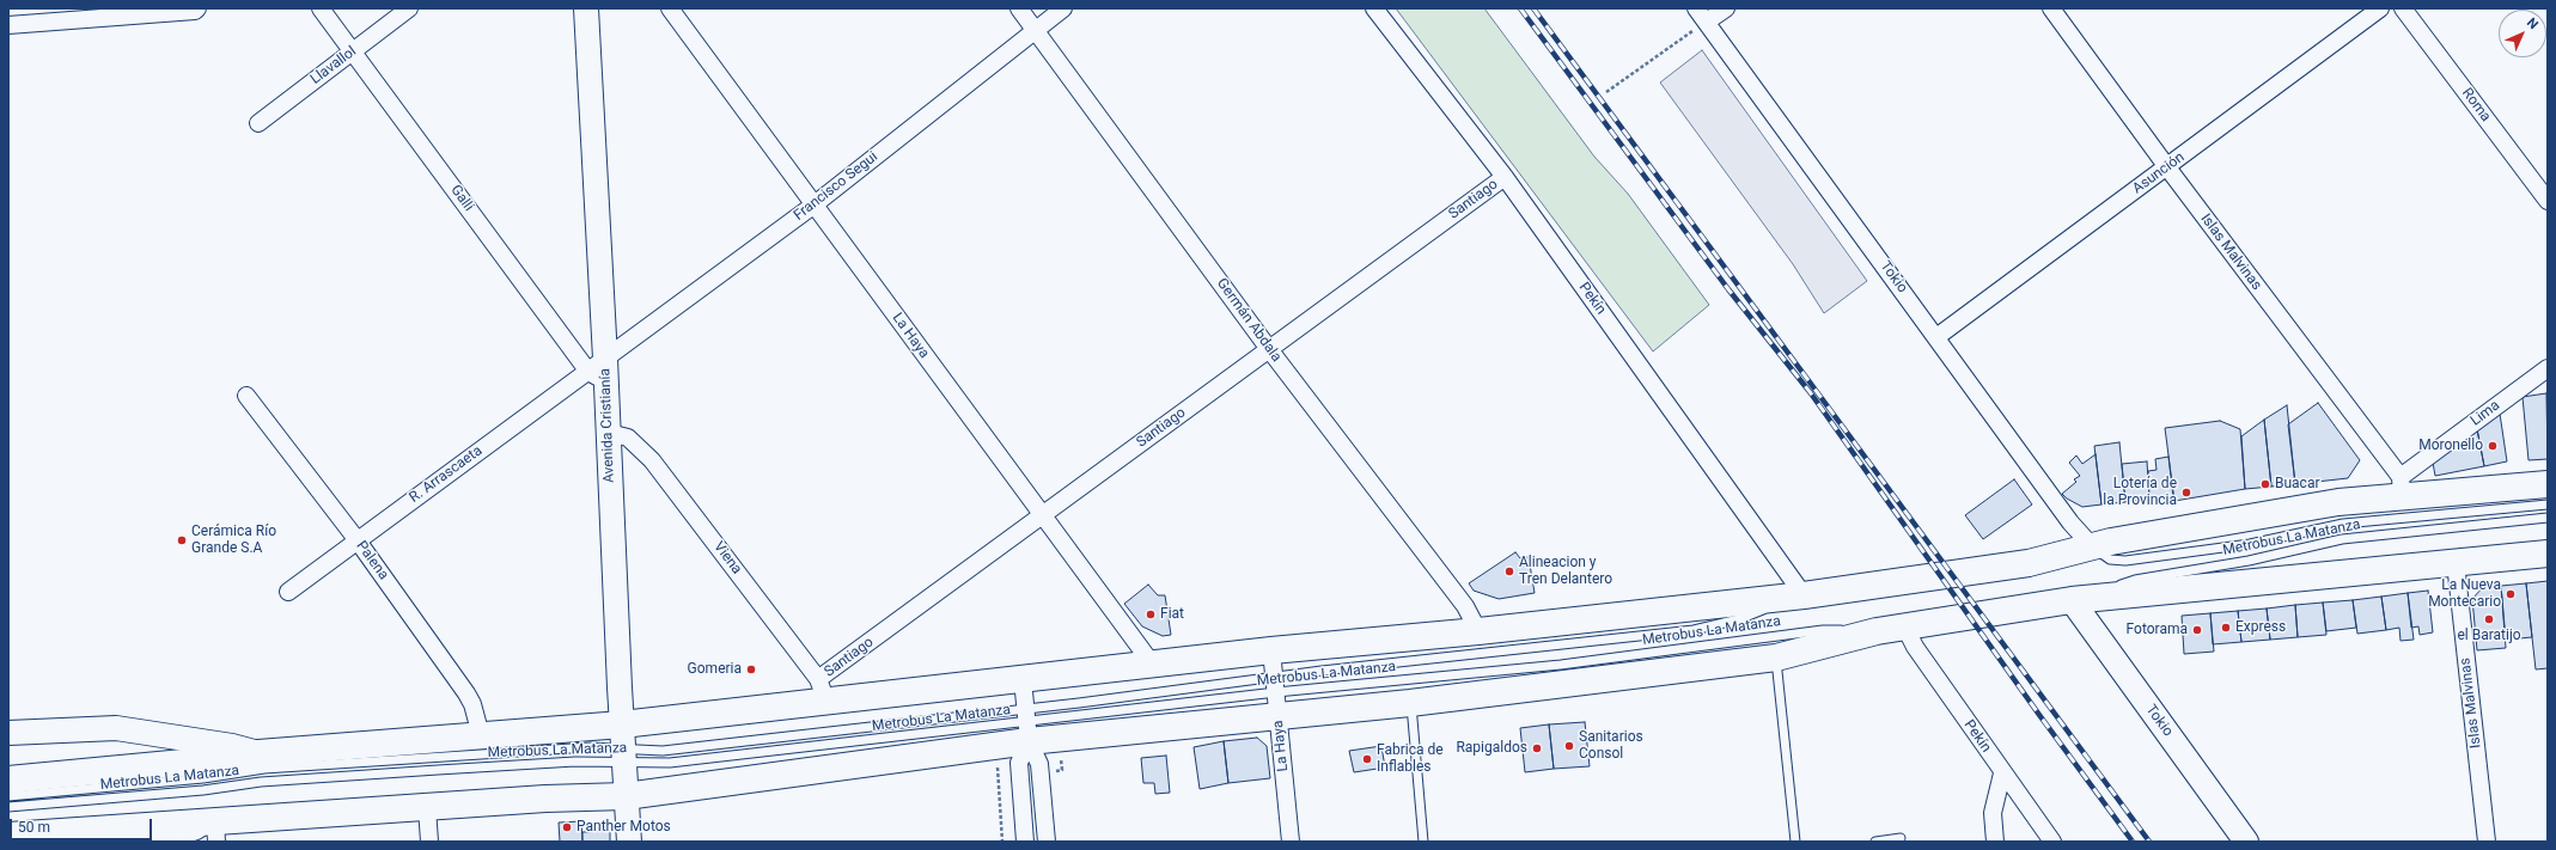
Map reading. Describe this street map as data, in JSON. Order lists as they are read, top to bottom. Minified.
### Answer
{"streets":{"main road":["Tokio","Avenida Cristianía"],"street":["Llavallol","Roma","Asunción","Francisco Segui","Galli","Santiago","Islas Malvinas","Pekín","Germán Abdala","La Haya","Lima","R. Arrascaeta","Viena","Palena"],"lane":["Metrobus La Matanza"]},"crossings":[["Llavallol","Galli"],["Asunción","Islas Malvinas"],["Asunción","Tokio"],["Francisco Segui","Galli"],["Francisco Segui","Germán Abdala"],["Francisco Segui","La Haya"],["Francisco Segui","Avenida Cristianía"],["Francisco Segui","R. Arrascaeta"],["Galli","Avenida Cristianía"],["Galli","R. Arrascaeta"],["Santiago","Pekín"],["Santiago","Germán Abdala"],["Santiago","La Haya"],["Santiago","Viena"],["Islas Malvinas","Lima"],["Tokio","Metrobus La Matanza"],["Pekín","Metrobus La Matanza"],["La Haya","Metrobus La Matanza"],["Avenida Cristianía","R. Arrascaeta"],["Avenida Cristianía","Metrobus La Matanza"],["Avenida Cristianía","Viena"],["R. Arrascaeta","Palena"]],"places":["Moronello","Buacar","Lotería de la Provincia","Cerámica Río Grande S.A","Alineacion y Tren Delantero","La Nueva Montecario","Fiat","el Baratijo","Express","Fotorama","Gomeria","Sanitarios Consol","Rapigaldos","Fabrica de Inflables","Panther Motos"],"scale_bar":"50 m","north":"top right"}
